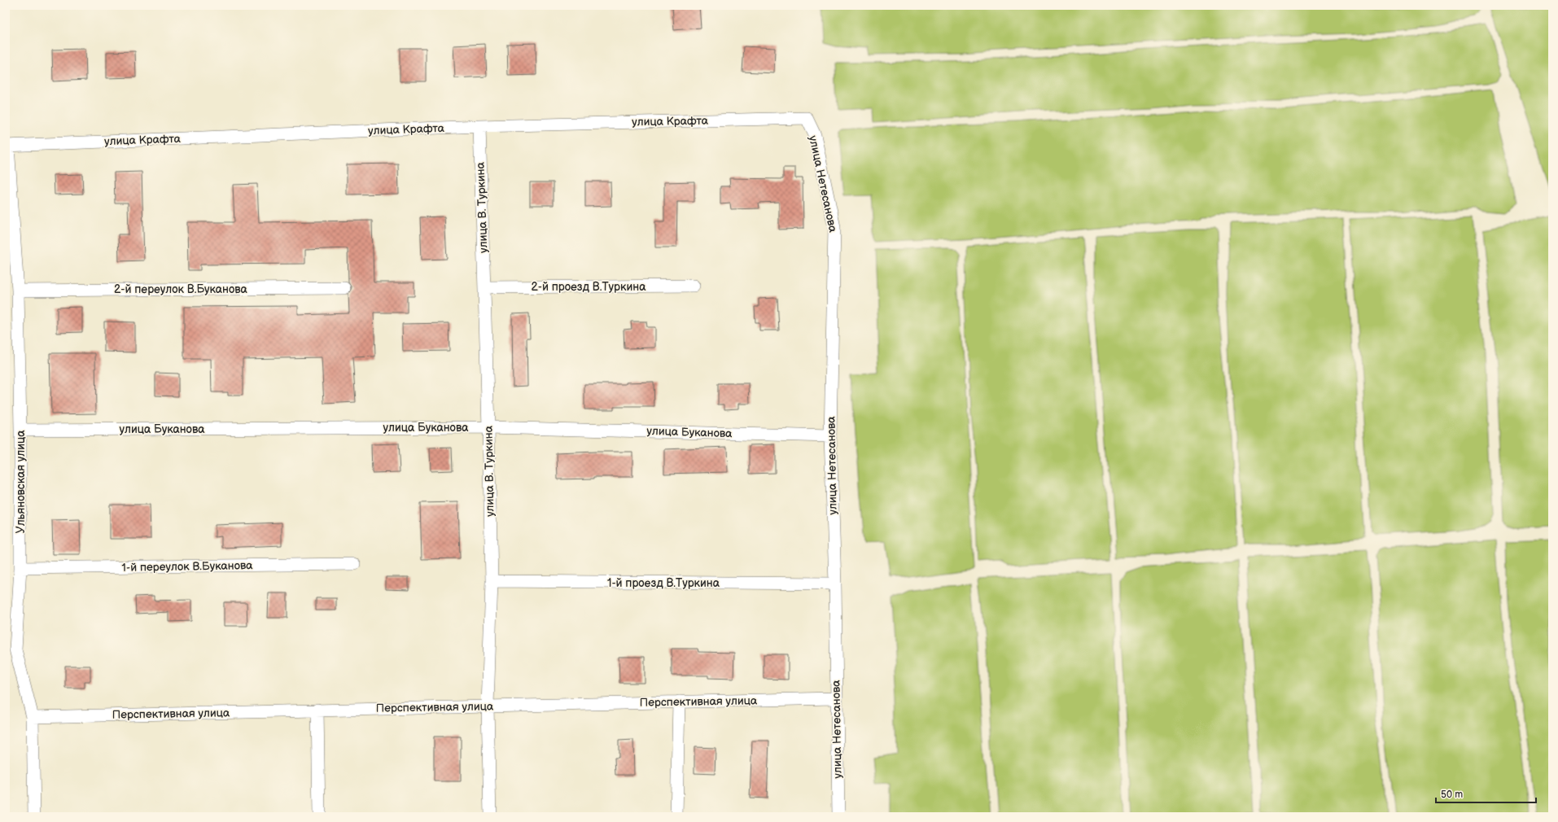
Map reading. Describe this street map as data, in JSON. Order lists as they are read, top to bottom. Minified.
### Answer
{"streets":{"street":["улица Крафта","улица Нетесанова","улица В. Туркина","2-й проезд В.Туркина","2-й переулок В.Буканова","улица Буканова","Ульяновская улица","1-й переулок В.Буканова","1-й проезд В.Туркина","Перспективная улица"]},"crossings":[["улица Крафта","улица Нетесанова"],["улица Крафта","улица В. Туркина"],["улица Крафта","Ульяновская улица"],["улица Нетесанова","улица Буканова"],["улица Нетесанова","1-й проезд В.Туркина"],["улица Нетесанова","Перспективная улица"],["улица В. Туркина","2-й проезд В.Туркина"],["улица В. Туркина","улица Буканова"],["улица В. Туркина","1-й проезд В.Туркина"],["улица В. Туркина","Перспективная улица"],["2-й переулок В.Буканова","Ульяновская улица"],["улица Буканова","Ульяновская улица"],["Ульяновская улица","1-й переулок В.Буканова"],["Ульяновская улица","Перспективная улица"]],"scale_bar":"50 m"}
